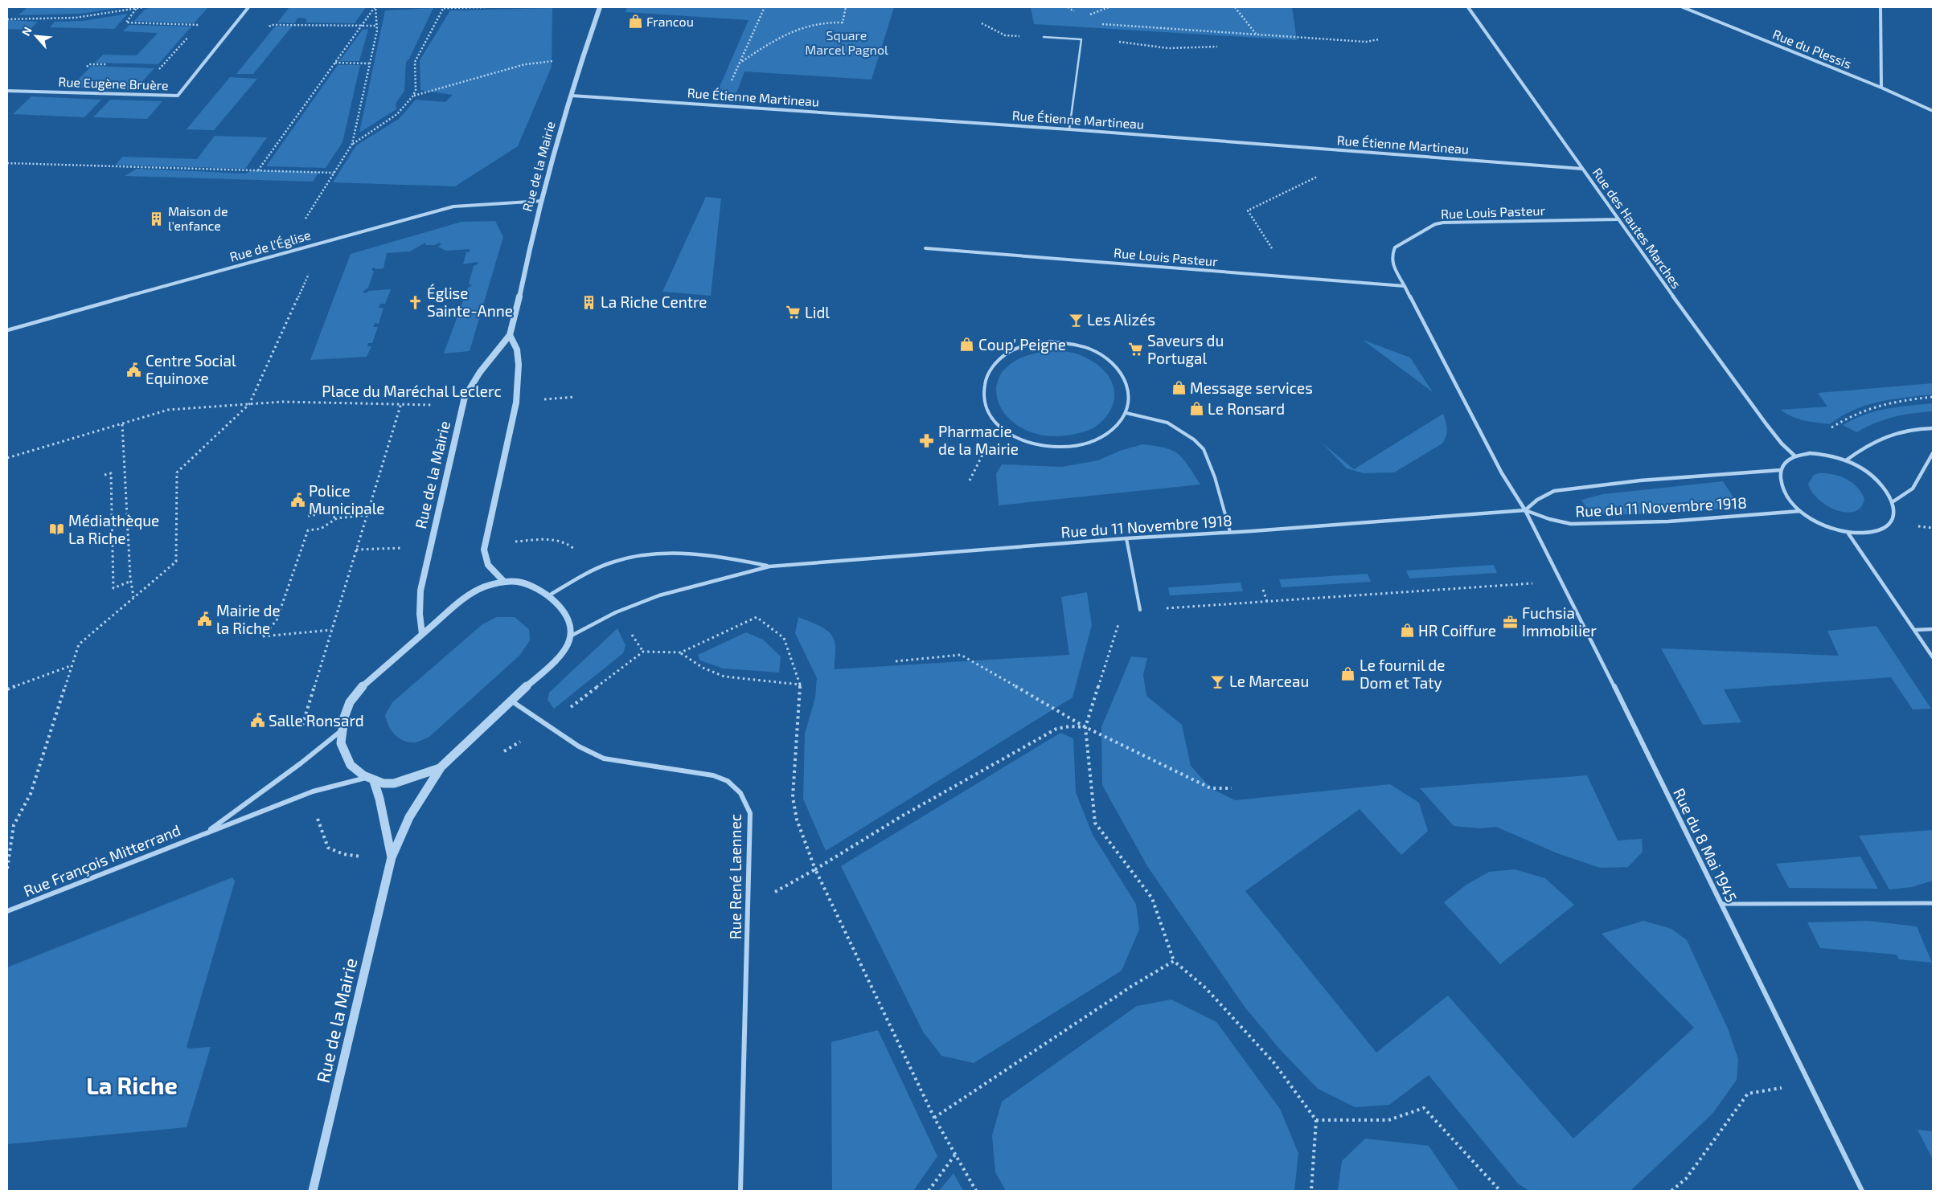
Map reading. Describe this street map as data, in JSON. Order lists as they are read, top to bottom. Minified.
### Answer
{"streets":{"street":["Rue du Plessis","Rue Eugène Bruère","Rue Étienne Martineau","Rue de la Mairie","Rue Louis Pasteur","Rue des Hautes Marches","Rue de l'Église","Rue du 11 Novembre 1918","Rue du 8 Mai 1945","Rue François Mitterrand","Rue René Laennec"],"path":["Place du Maréchal Leclerc"]},"crossings":[["Rue Étienne Martineau","Rue de la Mairie"],["Rue Étienne Martineau","Rue des Hautes Marches"],["Rue de la Mairie","Rue de l'Église"],["Rue de la Mairie","Place du Maréchal Leclerc"],["Rue de la Mairie","Rue François Mitterrand"],["Rue Louis Pasteur","Rue des Hautes Marches"],["Rue Louis Pasteur","Rue du 11 Novembre 1918"],["Rue Louis Pasteur","Rue du 8 Mai 1945"],["Rue des Hautes Marches","Rue du 11 Novembre 1918"],["Rue du 11 Novembre 1918","Rue du 8 Mai 1945"]],"districts":["La Riche"],"parks":["Square Marcel Pagnol"],"places":{"shop":["Francou","Coup' Peigne","Message services","Le Ronsard","HR Coiffure","Le fournil de Dom et Taty"],"building":["Maison de l'enfance","La Riche Centre"],"church":["Église Sainte-Anne"],"supermarket":["Lidl","Saveurs du Portugal"],"bar":["Les Alizés","Le Marceau"],"public building":["Centre Social Equinoxe","Police Municipale","Mairie de la Riche","Salle Ronsard"],"pharmacy":["Pharmacie de la Mairie"],"library":["Médiathèque La Riche"],"office":["Fuchsia Immobilier"]},"north":"top left"}
